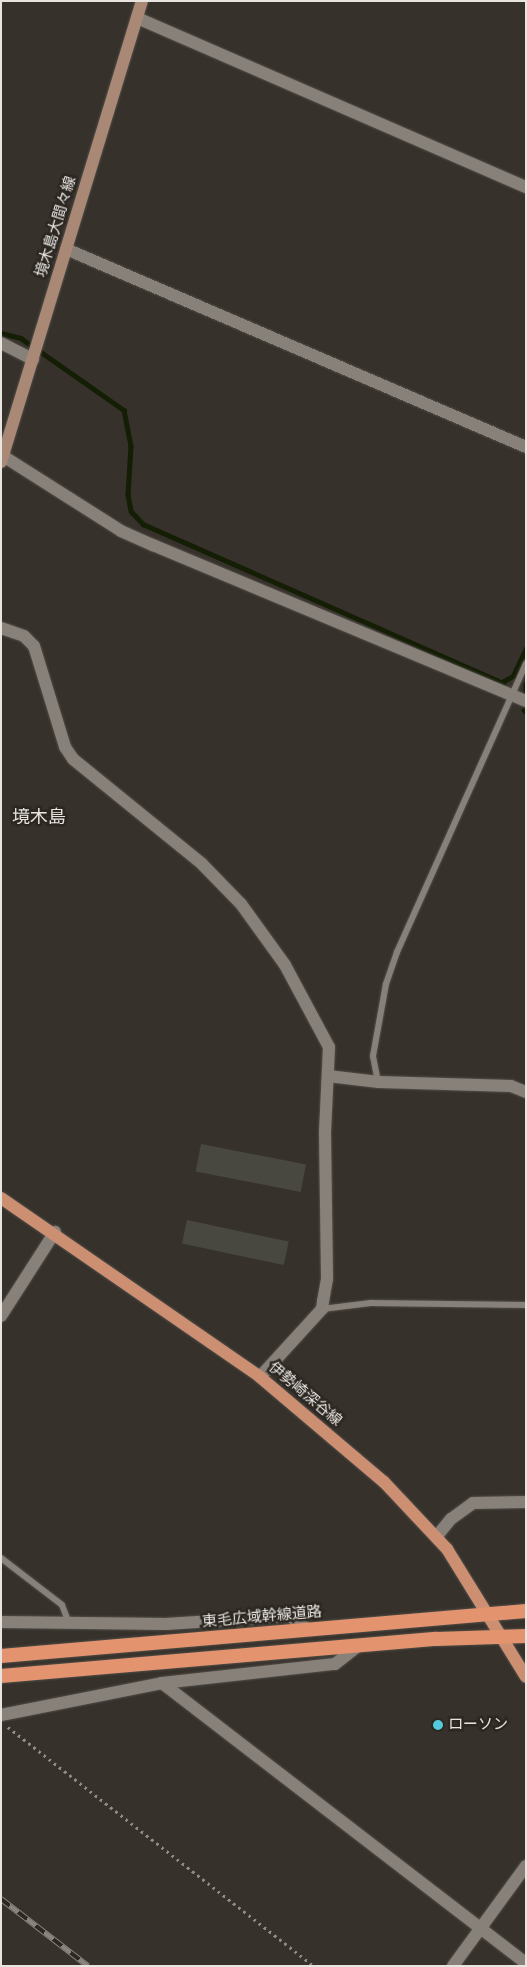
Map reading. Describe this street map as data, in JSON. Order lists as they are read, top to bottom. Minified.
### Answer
{"streets":{"highway":["東毛広域幹線道路"],"main road":["境木島大間々線","伊勢崎深谷線"]},"crossings":[["伊勢崎深谷線","東毛広域幹線道路"]],"districts":["境木島"],"places":["ローソン"]}
